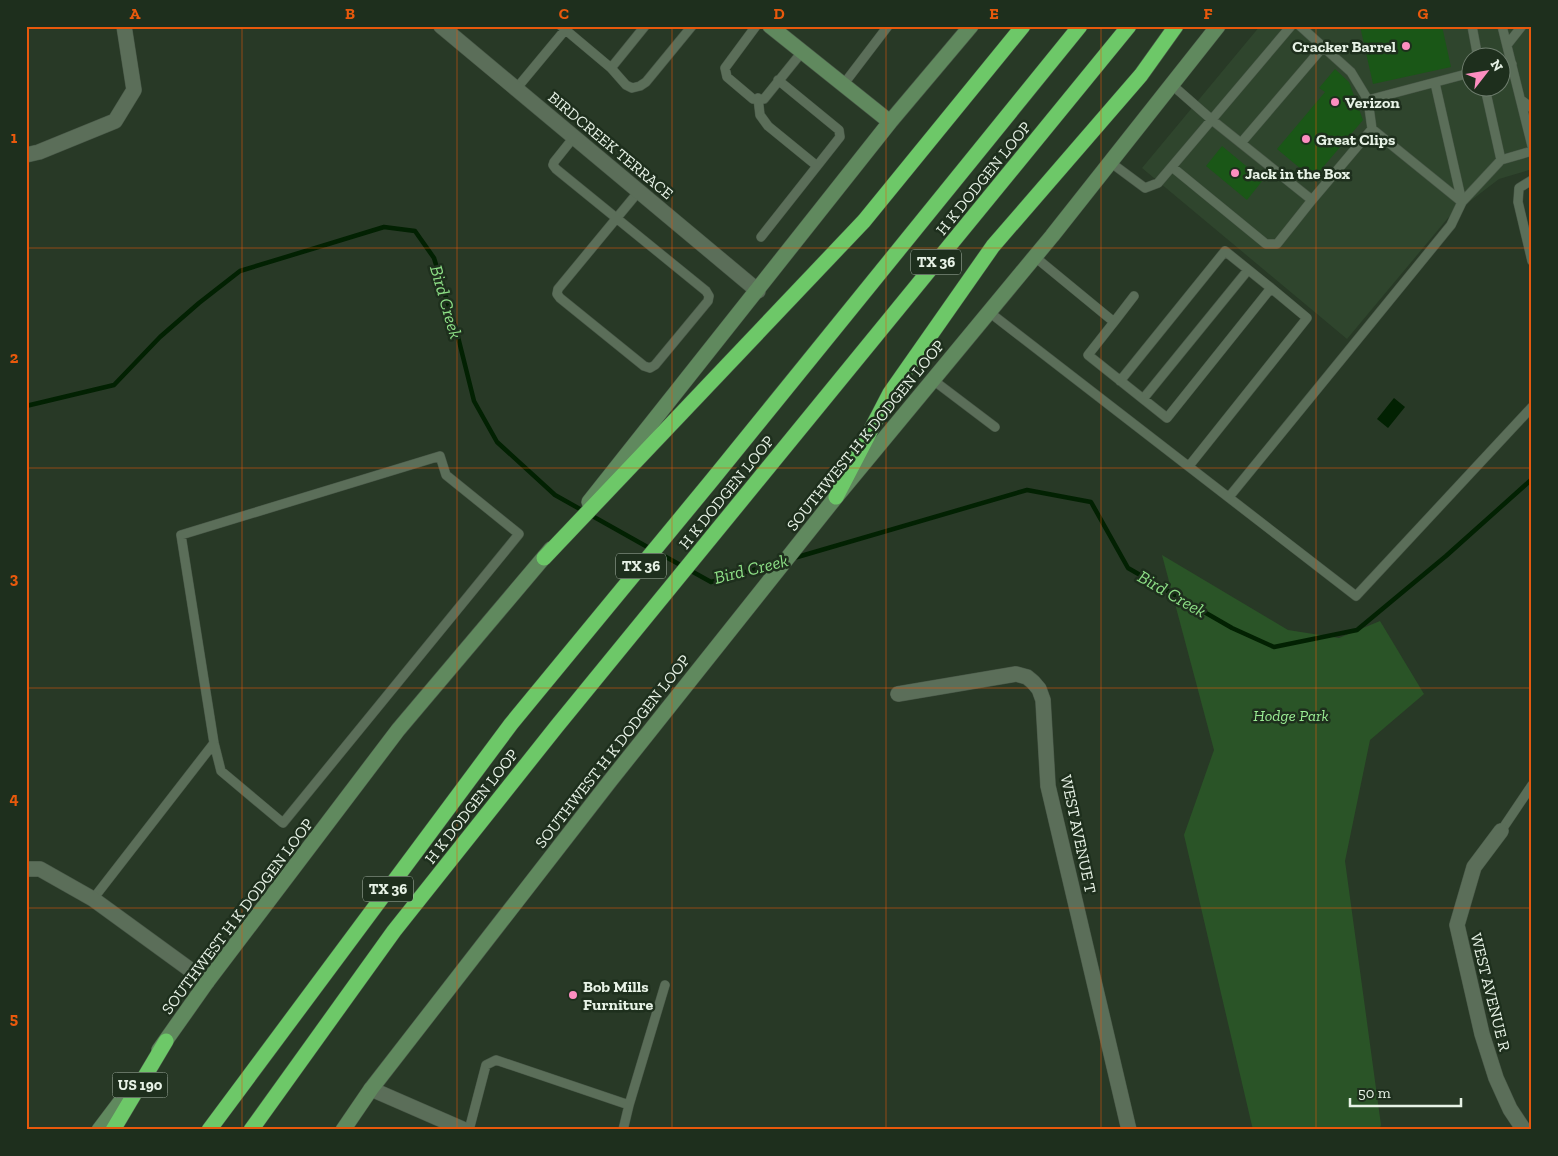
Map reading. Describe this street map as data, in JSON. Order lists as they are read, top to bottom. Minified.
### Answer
{"streets":{"highway":["H K DODGEN LOOP","TX 36","US 190"],"main road":["SOUTHWEST H K DODGEN LOOP"],"street":["BIRDCREEK TERRACE","WEST AVENUE T","WEST AVENUE R"]},"crossings":[["SOUTHWEST H K DODGEN LOOP","US 190"]],"water":["Bird Creek"],"parks":["Hodge Park"],"places":["Cracker Barrel","Verizon","Great Clips","Jack in the Box","Bob Mills Furniture"],"scale_bar":"50 m","north":"top right","grid":{"columns":["A","B","C","D","E","F","G"],"rows":["1","2","3","4","5"]}}
